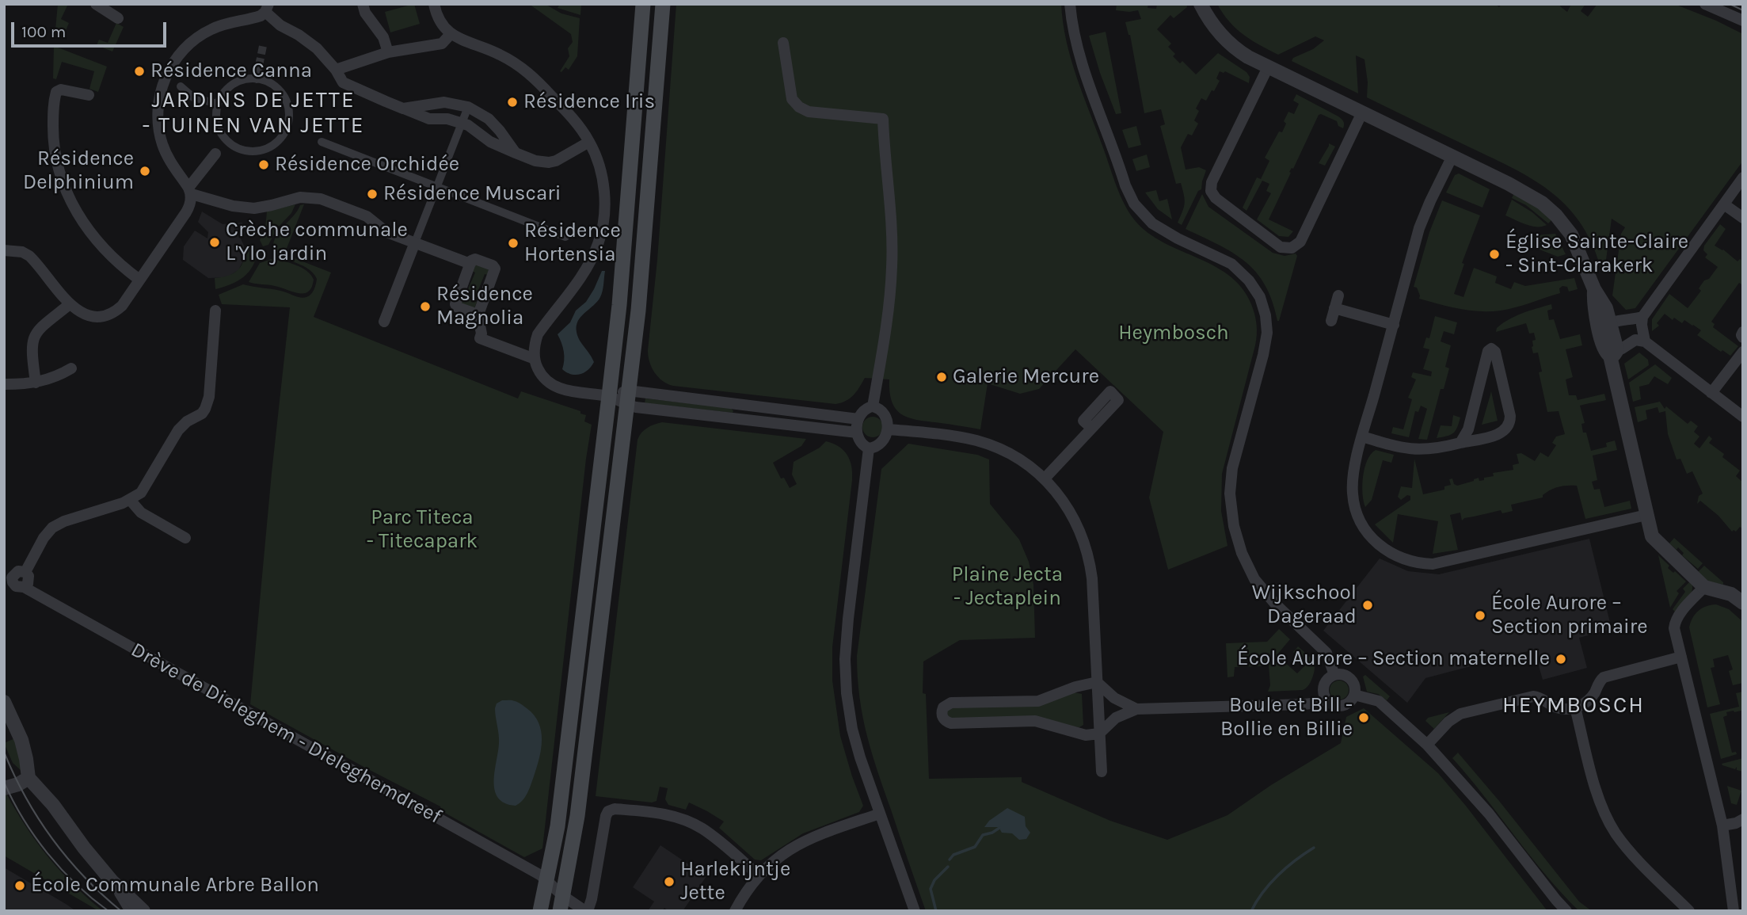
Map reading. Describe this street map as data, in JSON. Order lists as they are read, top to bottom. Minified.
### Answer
{"streets":{"street":["Drève de Dieleghem - Dieleghemdreef"]},"districts":["JARDINS DE JETTE - TUINEN VAN JETTE","HEYMBOSCH"],"parks":["Heymbosch","Parc Titeca - Titecapark","Plaine Jecta - Jectaplein"],"places":["Résidence Canna","Résidence Iris","Résidence Orchidée","Résidence Delphinium","Résidence Muscari","Crèche communale L'Ylo jardin","Résidence Hortensia","Église Sainte-Claire - Sint-Clarakerk","Résidence Magnolia","Galerie Mercure","Wijkschool Dageraad","École Aurore – Section primaire","École Aurore – Section maternelle","Boule et Bill - Bollie en Billie","Harlekijntje Jette","École Communale Arbre Ballon"],"scale_bar":"100 m"}
